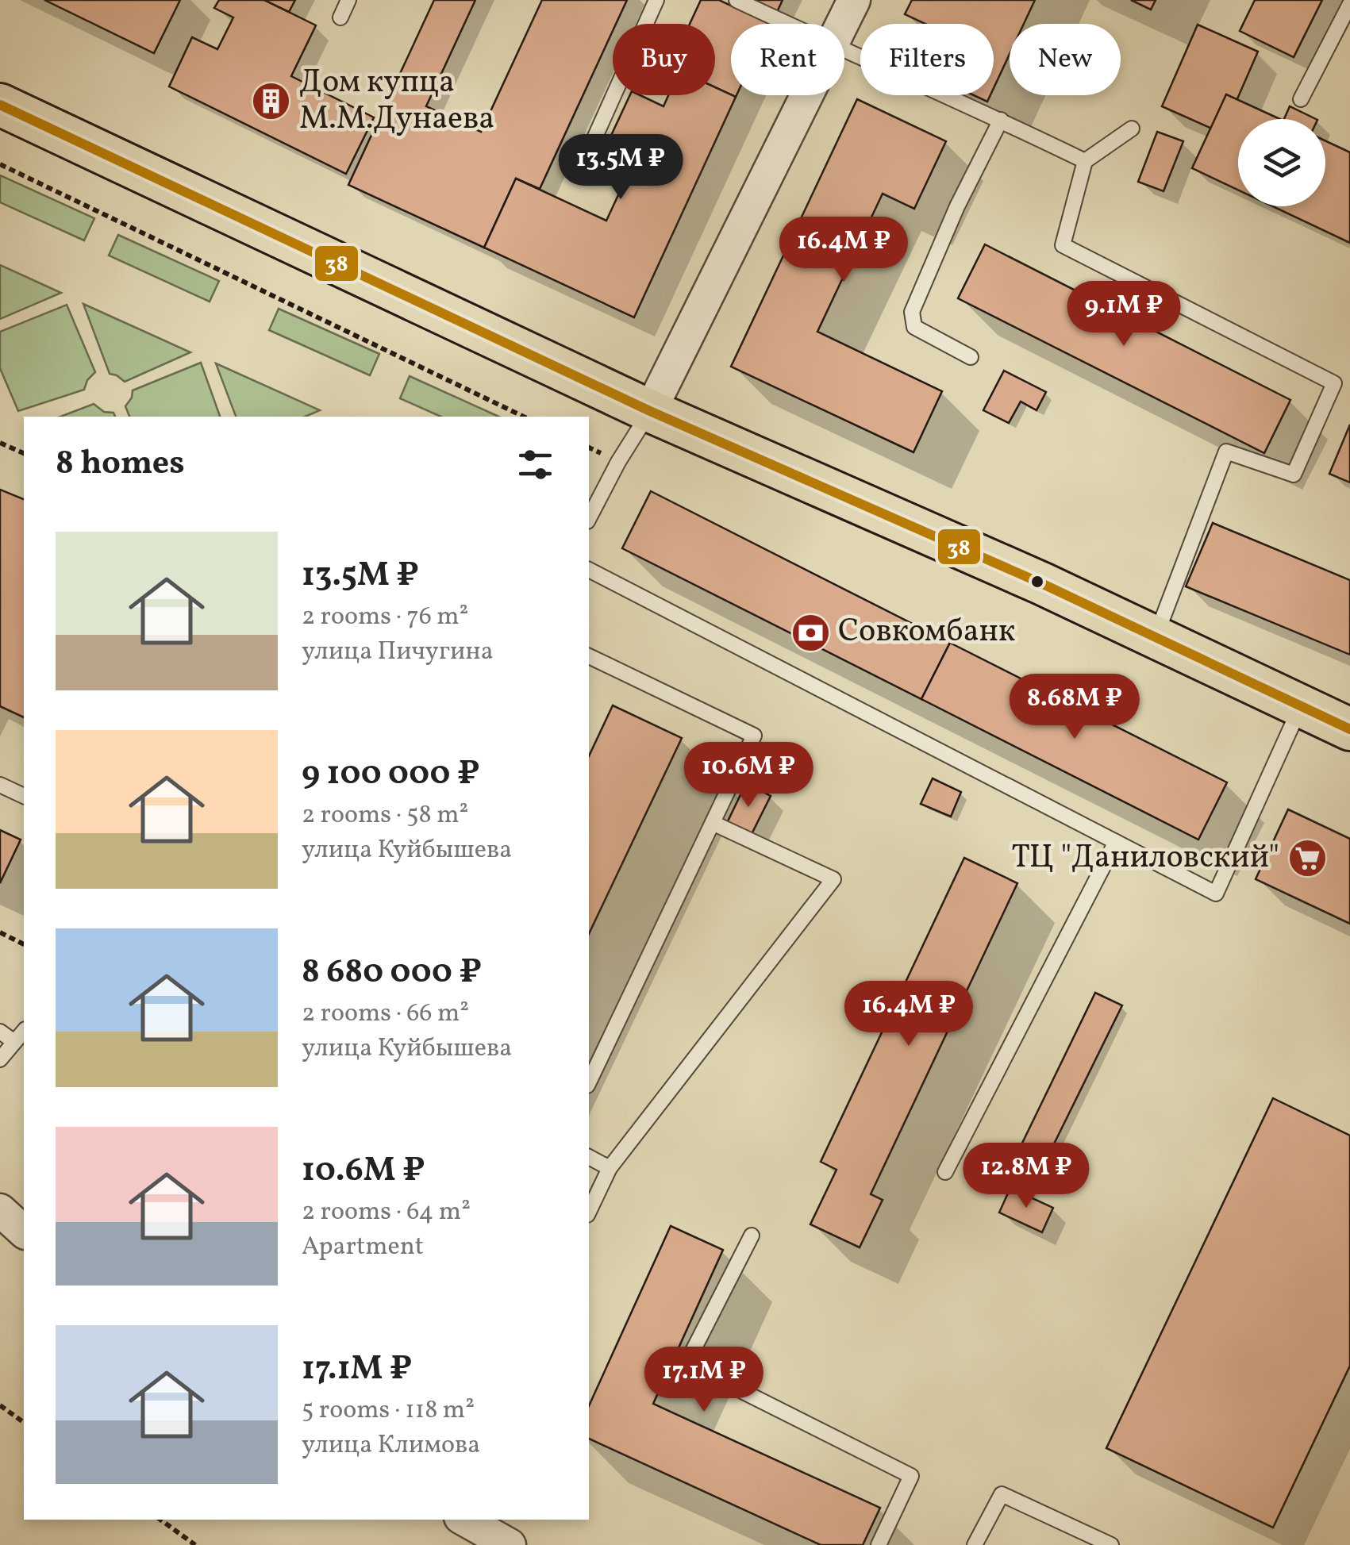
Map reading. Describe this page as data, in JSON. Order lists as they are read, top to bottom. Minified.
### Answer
{"places":{"building":["Дом купца М.М.Дунаева"],"bank":["Совкомбанк"],"supermarket":["ТЦ \"Даниловский\""]},"lines":["transit line 38"],"page":{"chip":["Buy","Rent","Filters","New"],"price":["13.5M ₽","16.4M ₽","9.1M ₽","8.68M ₽","10.6M ₽","16.4M ₽","12.8M ₽","17.1M ₽"],"heading":"8 homes","list":[{"name":"13.5M ₽","note":"2 rooms · 76 m² · улица Пичугина"},{"name":"9 100 000 ₽","note":"2 rooms · 58 m² · улица Куйбышева"},{"name":"8 680 000 ₽","note":"2 rooms · 66 m² · улица Куйбышева"},{"name":"10.6M ₽","note":"2 rooms · 64 m² · Apartment"},{"name":"17.1M ₽","note":"5 rooms · 118 m² · улица Климова"}]}}
